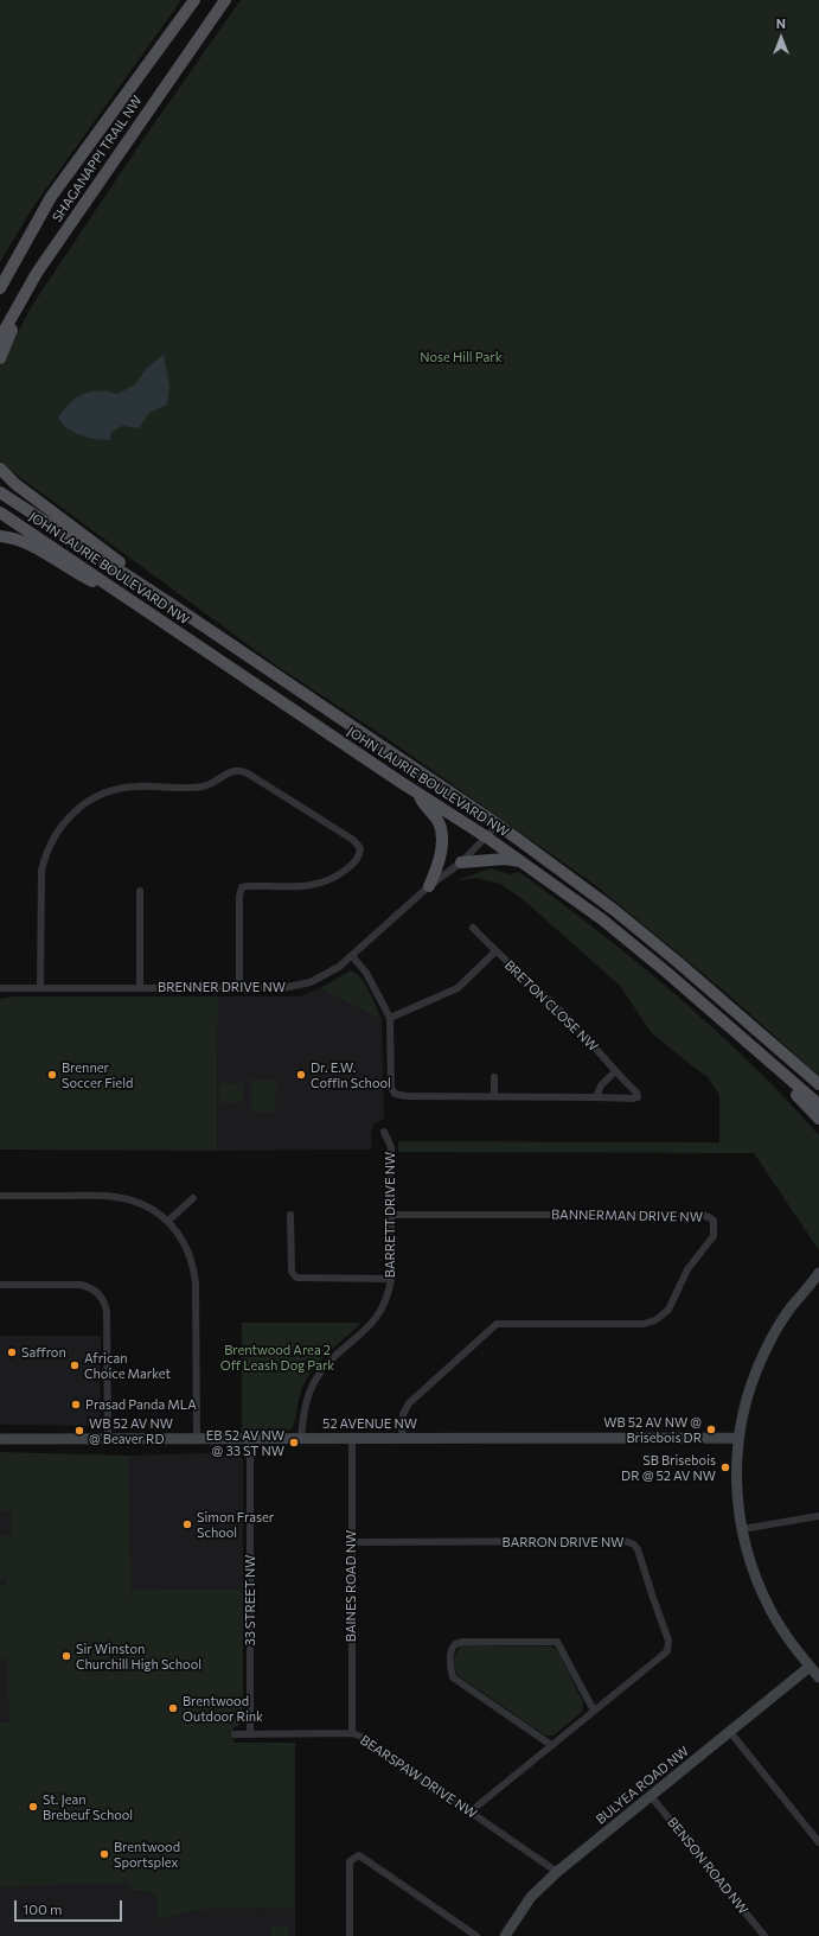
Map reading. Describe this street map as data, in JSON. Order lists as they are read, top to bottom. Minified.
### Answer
{"streets":{"main road":["SHAGANAPPI TRAIL NW","JOHN LAURIE BOULEVARD NW"],"street":["BRENNER DRIVE NW","BRETON CLOSE NW","BARRETT DRIVE NW","BANNERMAN DRIVE NW","52 AVENUE NW","BARRON DRIVE NW","BAINES ROAD NW","33 STREET NW","BEARSPAW DRIVE NW","BULYEA ROAD NW","BENSON ROAD NW"]},"crossings":[["JOHN LAURIE BOULEVARD NW","BRENNER DRIVE NW"],["BRENNER DRIVE NW","BRETON CLOSE NW"],["BARRETT DRIVE NW","BANNERMAN DRIVE NW"],["BARRETT DRIVE NW","52 AVENUE NW"],["BANNERMAN DRIVE NW","52 AVENUE NW"],["52 AVENUE NW","BAINES ROAD NW"],["52 AVENUE NW","33 STREET NW"],["BARRON DRIVE NW","BAINES ROAD NW"],["BARRON DRIVE NW","BEARSPAW DRIVE NW"],["BAINES ROAD NW","BEARSPAW DRIVE NW"],["33 STREET NW","BEARSPAW DRIVE NW"],["BEARSPAW DRIVE NW","BULYEA ROAD NW"],["BULYEA ROAD NW","BENSON ROAD NW"]],"parks":["Nose Hill Park","Brentwood Area 2 Off Leash Dog Park"],"places":["Brenner Soccer Field","Dr. E.W. Coffin School","Saffron","African Choice Market","Prasad Panda MLA","WB 52 AV NW @ Brisebois DR","WB 52 AV NW @ Beaver RD","EB 52 AV NW @ 33 ST NW","SB Brisebois DR @ 52 AV NW","Simon Fraser School","Sir Winston Churchill High School","Brentwood Outdoor Rink","St. Jean Brebeuf School","Brentwood Sportsplex"],"scale_bar":"100 m","north":"top"}
